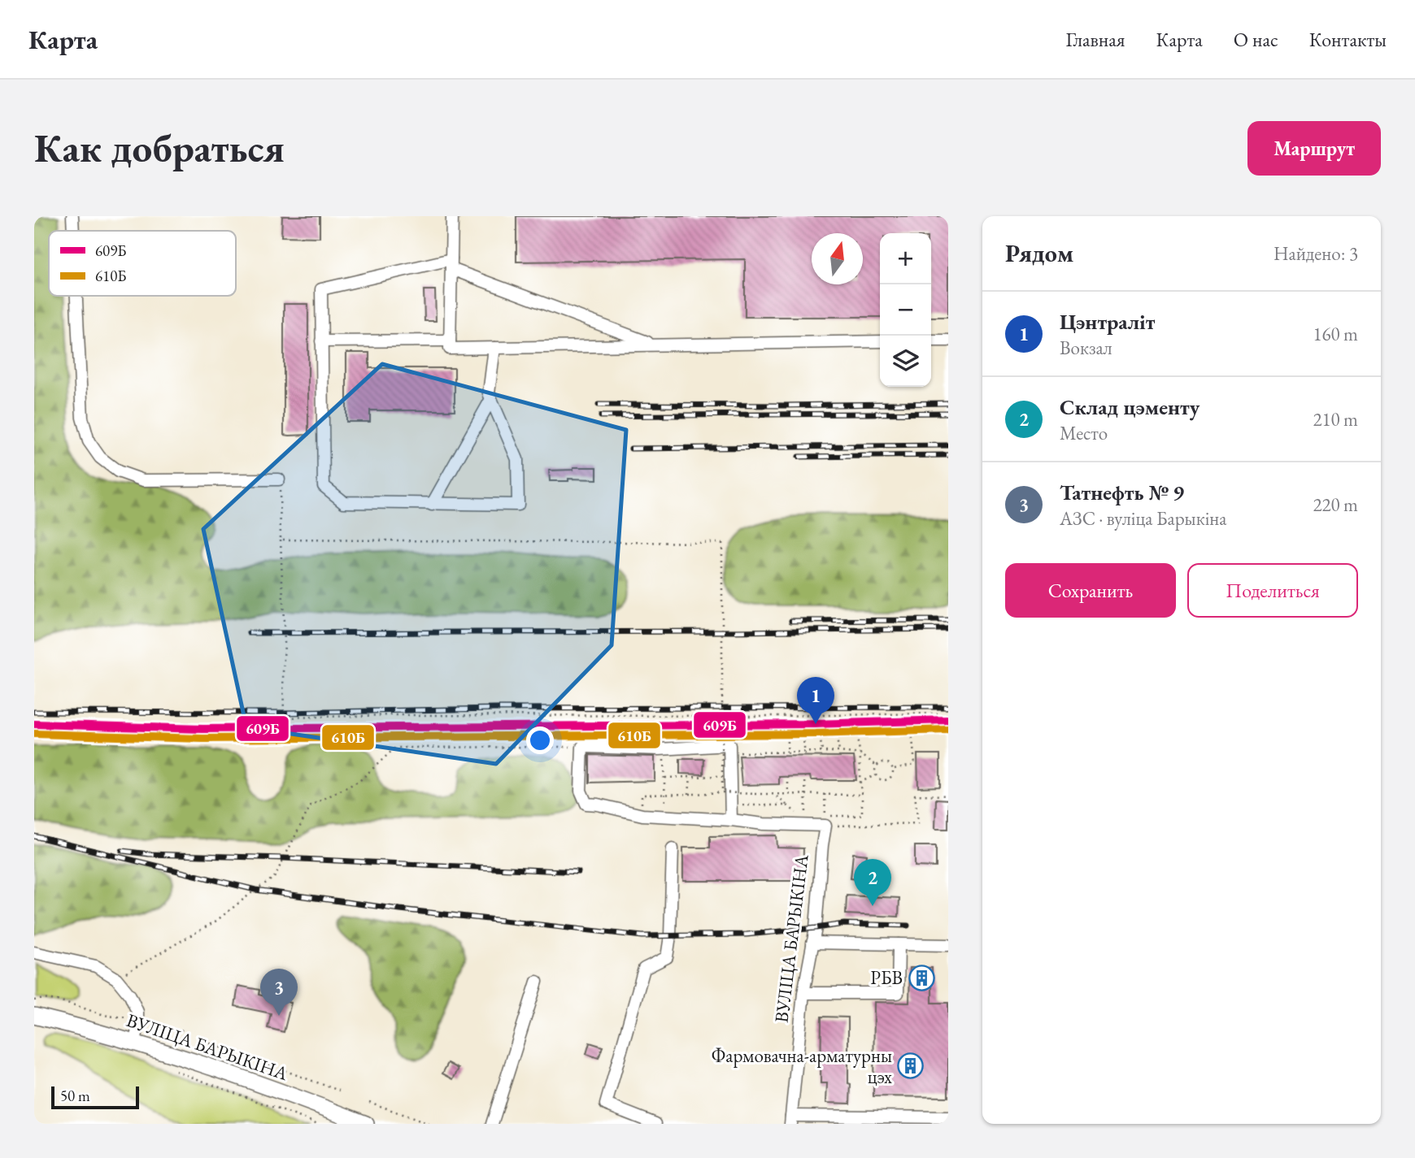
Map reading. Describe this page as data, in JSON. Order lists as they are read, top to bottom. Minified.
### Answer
{"streets":{"main road":["ВУЛІЦА БАРЫКІНА"]},"places":{"building":["РБВ","Фармовачна-арматурны цэх"]},"lines":["transit line 609Б","transit line 610Б"],"legend":["609Б","610Б"],"scale_bar":"50 m","north":"top","page":{"header":"Карта","nav":["Главная","Карта","О нас","Контакты"],"buttons":["Маршрут",["Сохранить","Поделиться"]],"title":"Как добраться","heading":["Рядом","Найдено: 3"],"map_buttons":["+","−"],"list":[{"mark":"1","name":"Цэнтраліт","note":"Вокзал","value":"160 m"},{"mark":"2","name":"Склад цэменту","note":"Место","value":"210 m"},{"mark":"3","name":"Татнефть № 9","note":"АЗС · вуліца Барыкіна","value":"220 m"}],"pins":["1","2","3"],"scale":"50 m"}}
